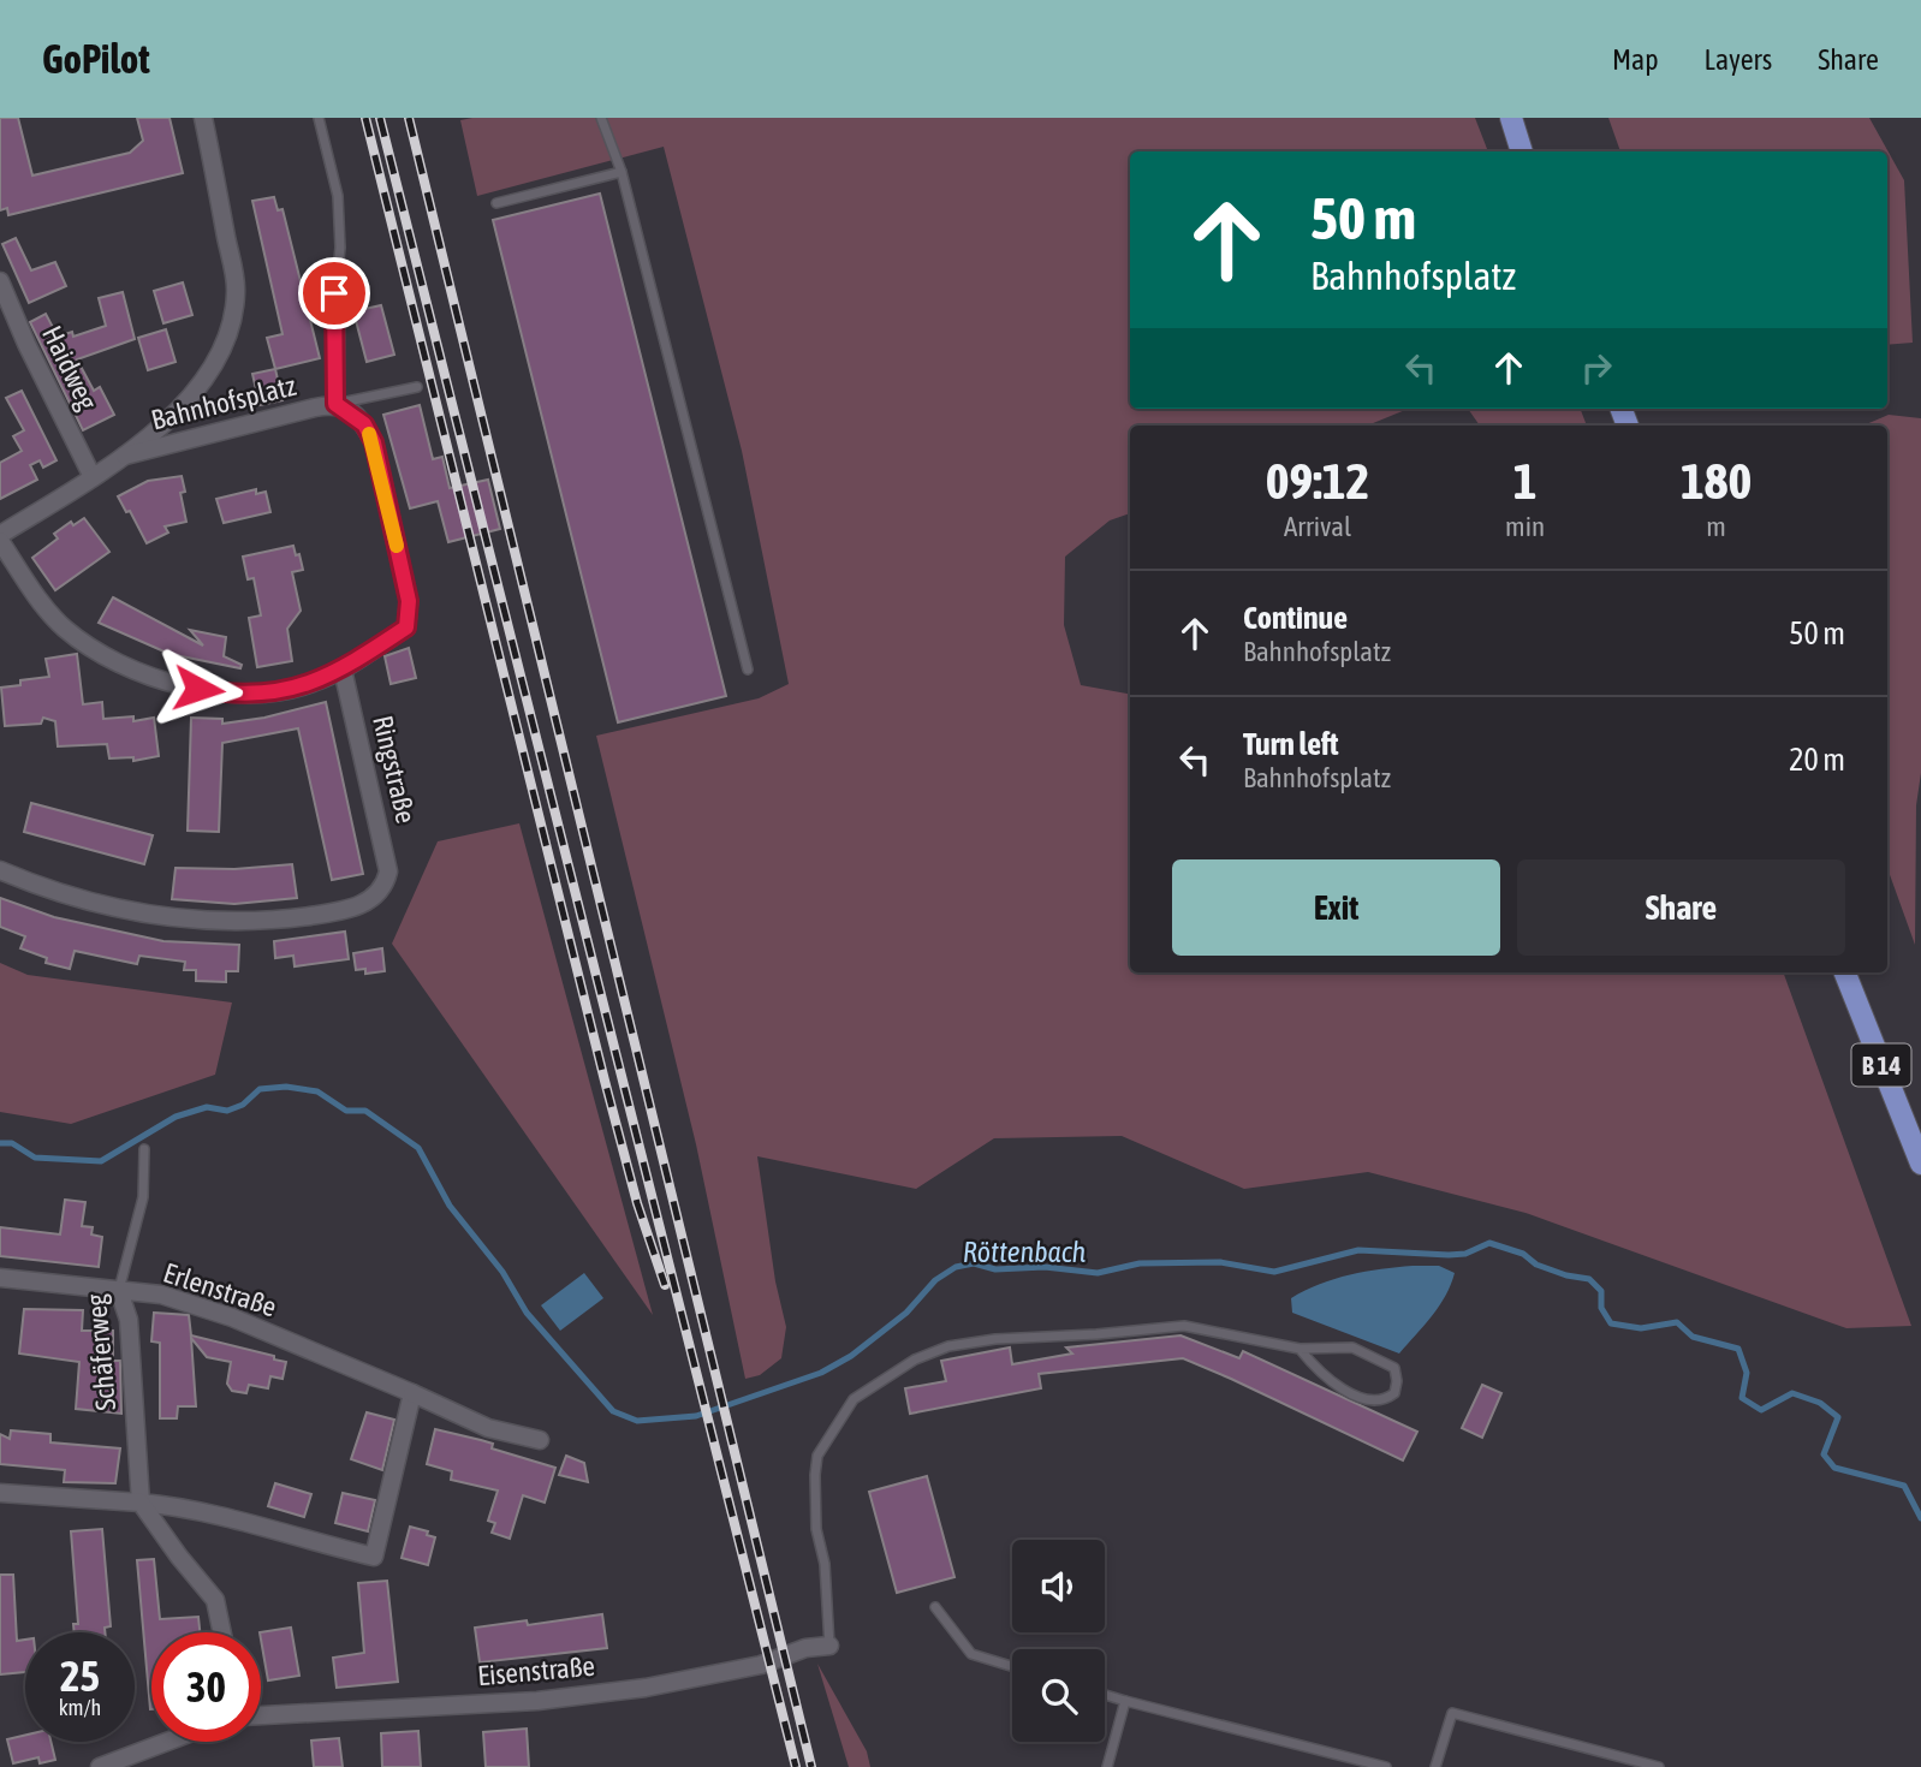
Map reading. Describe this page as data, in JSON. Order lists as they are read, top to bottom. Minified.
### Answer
{"streets":{"main road":["B 14"],"street":["Haidweg","Bahnhofsplatz","Ringstraße","Erlenstraße","Schäferweg","Eisenstraße"]},"crossings":[["Bahnhofsplatz","Ringstraße"],["Erlenstraße","Schäferweg"]],"water":["Röttenbach"],"page":{"header":"GoPilot","nav":["Map","Layers","Share"],"turn":["50 m","Bahnhofsplatz"],"eta":["09:12","Arrival","1","min","180","m"],"list":[{"name":"Continue","note":"Bahnhofsplatz","value":"50 m"},{"name":"Turn left","note":"Bahnhofsplatz","value":"20 m"}],"buttons":["Exit","Share"],"speed":"25 km/h","limit":"30"}}
